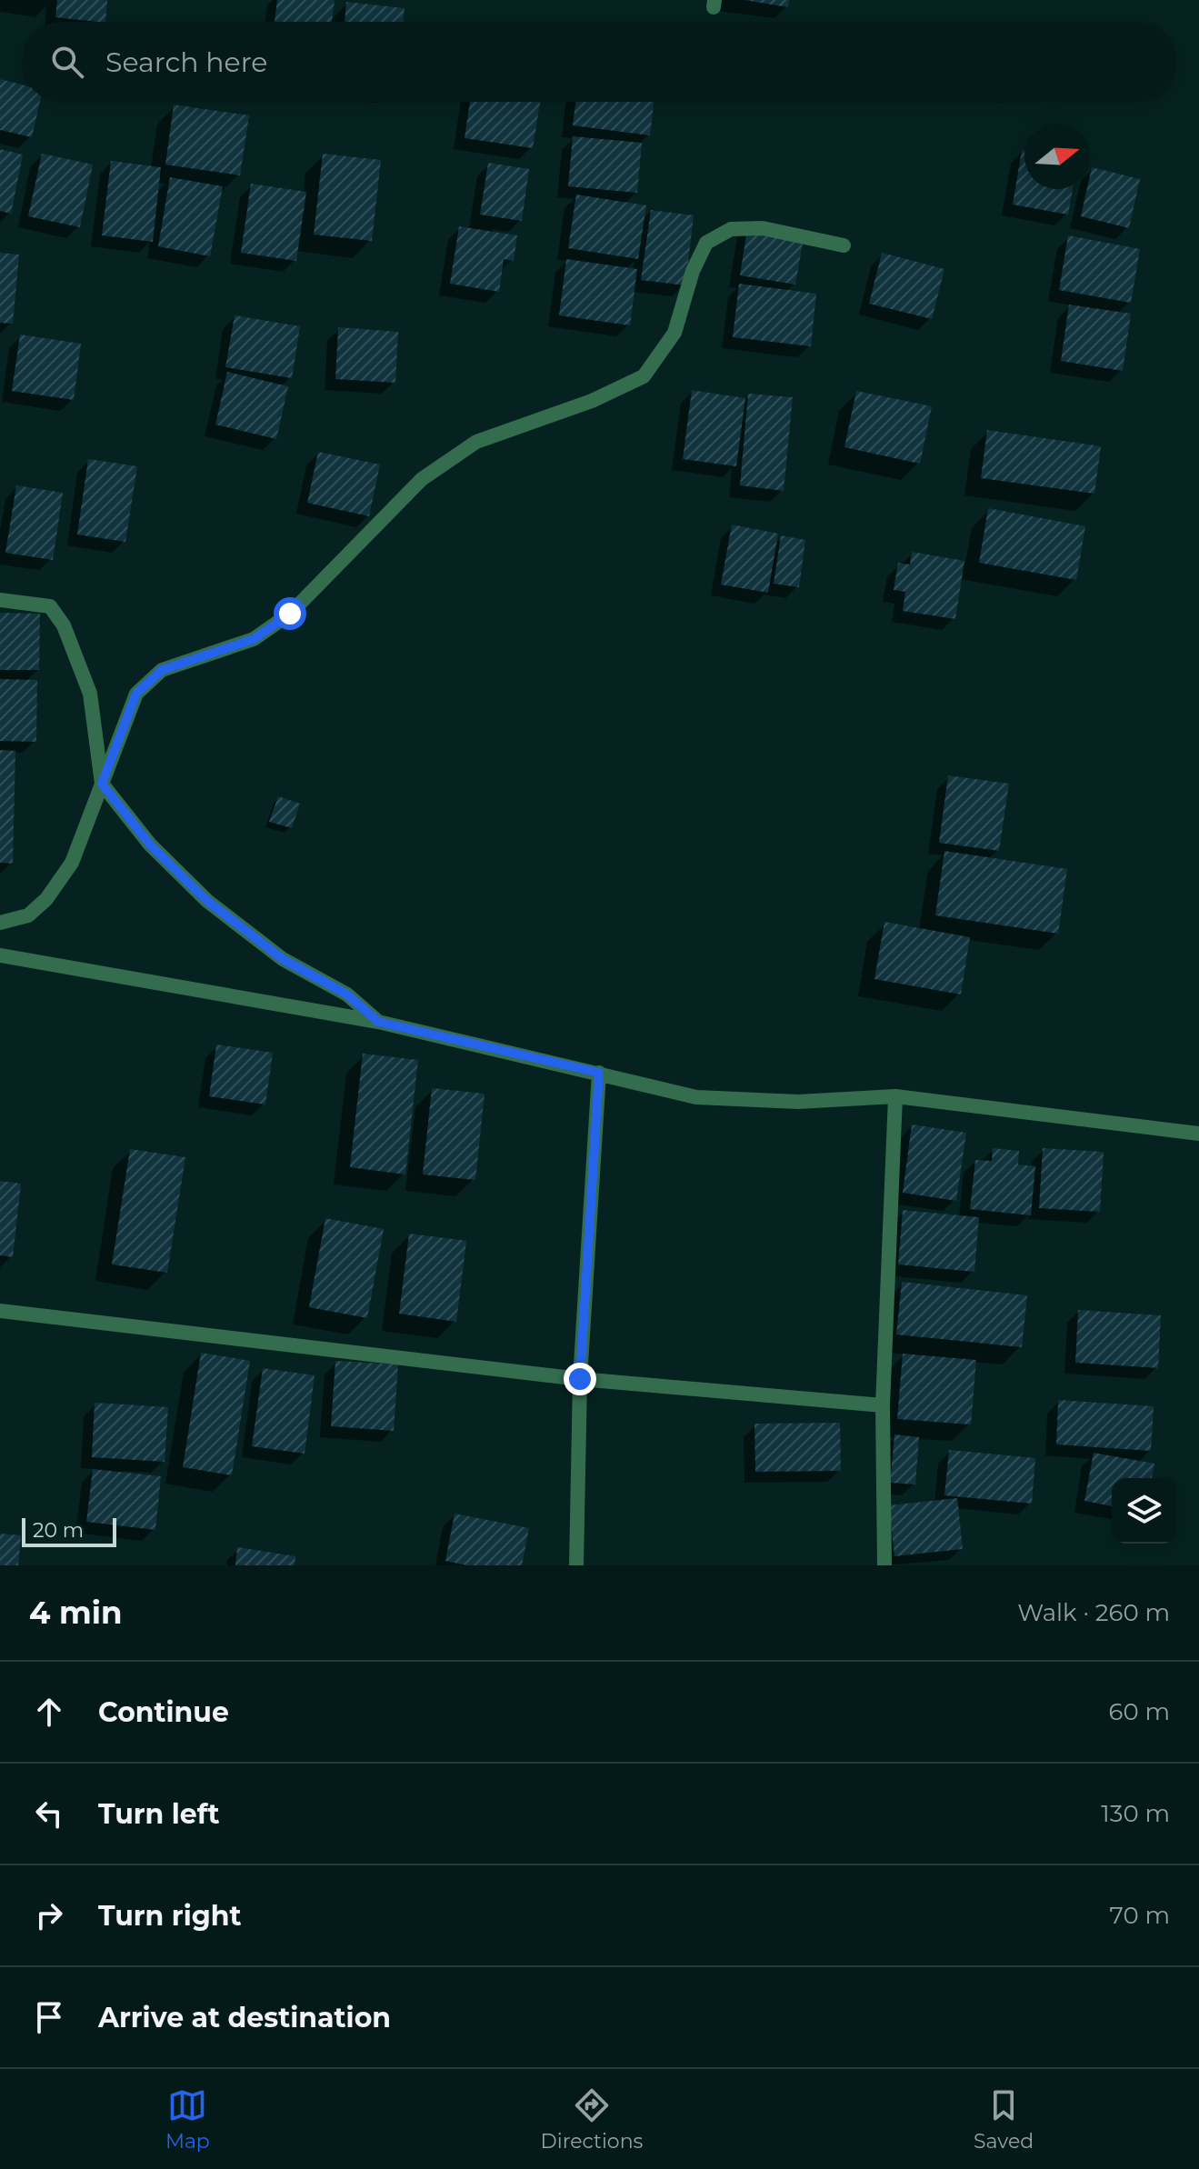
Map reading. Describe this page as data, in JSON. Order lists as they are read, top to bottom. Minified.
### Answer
{"scale_bar":"20 m","north":"right","page":{"search":"Search here","scale":"20 m","heading":["4 min","Walk · 260 m"],"list":[["Continue","60 m"],["Turn left","130 m"],["Turn right","70 m"],"Arrive at destination"],"nav":["Map","Directions","Saved"]}}
